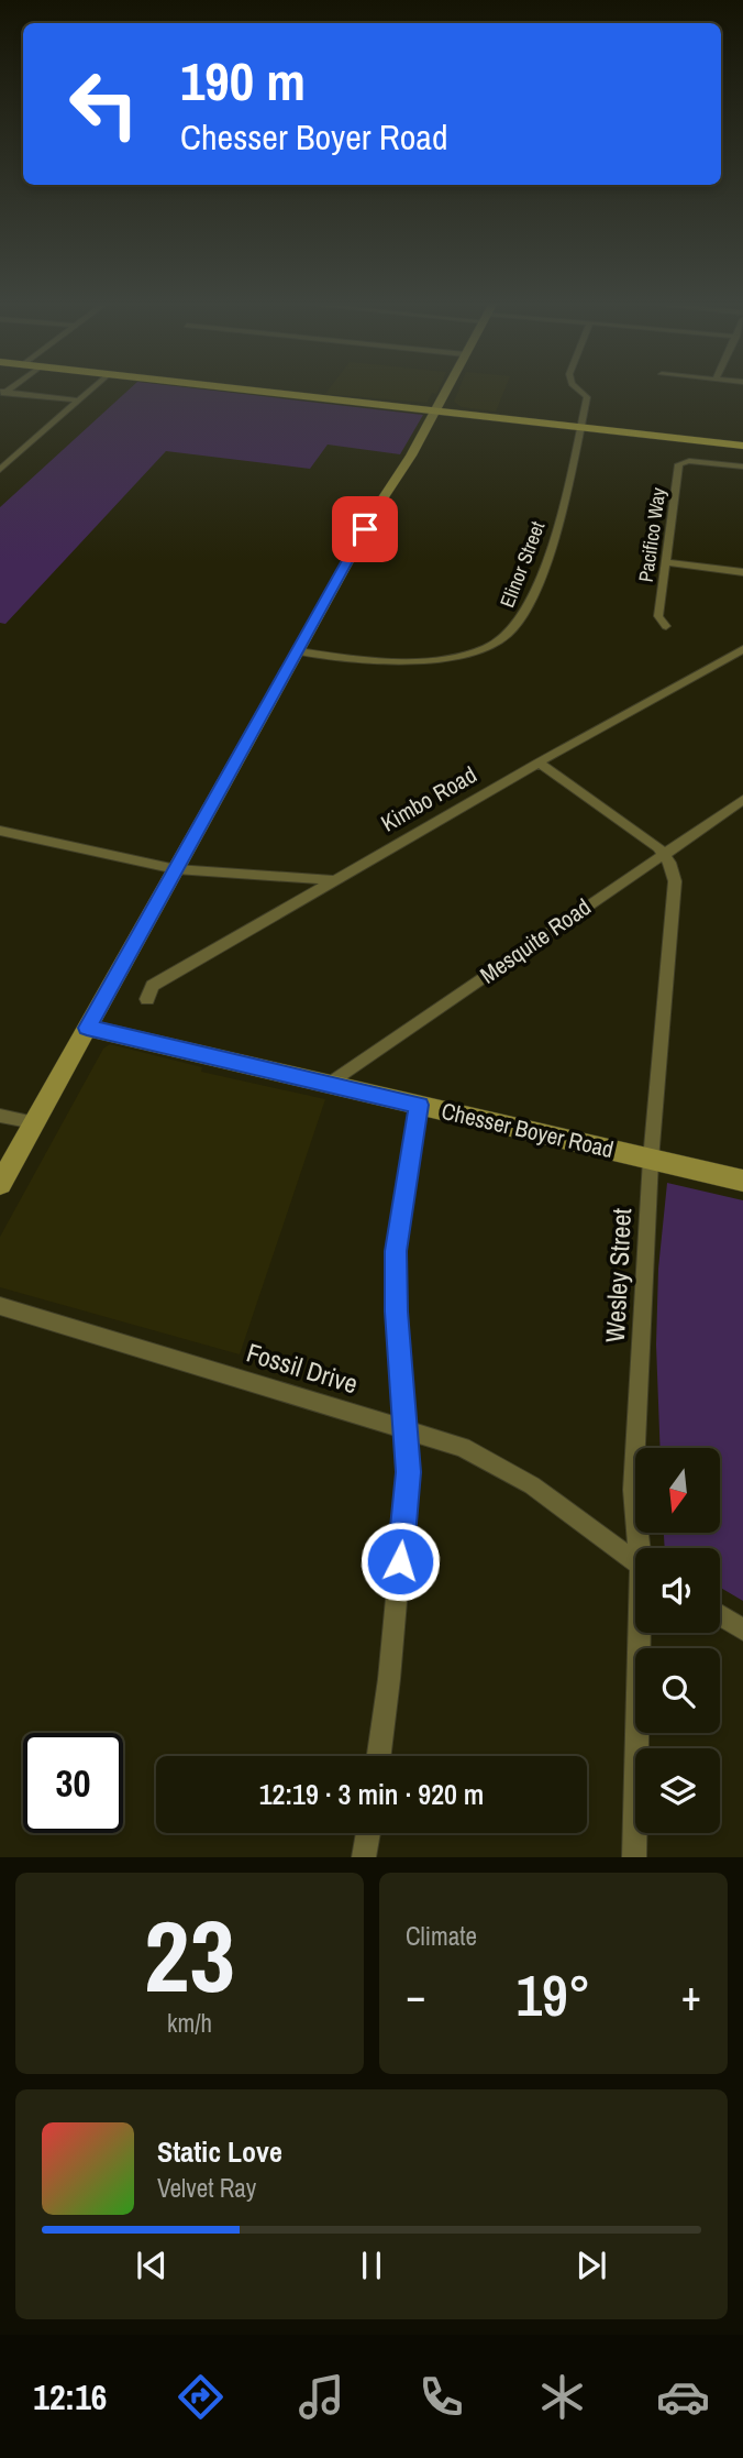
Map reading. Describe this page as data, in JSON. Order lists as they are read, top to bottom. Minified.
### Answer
{"streets":{"main road":["Chesser Boyer Road"],"street":["Pacifico Way","Elinor Street","Kimbo Road","Mesquite Road","Wesley Street","Fossil Drive"]},"crossings":[["Mesquite Road","Chesser Boyer Road"],["Mesquite Road","Wesley Street"],["Chesser Boyer Road","Wesley Street"]],"north":"bottom","page":{"turn":["190 m","Chesser Boyer Road"],"limit":"30","trip":"12:19 · 3 min · 920 m","tile":[["23","km/h"],"Climate"],"heat":["−","19°","+"],"song":["Static Love","Velvet Ray"],"tabs":"12:16"}}
